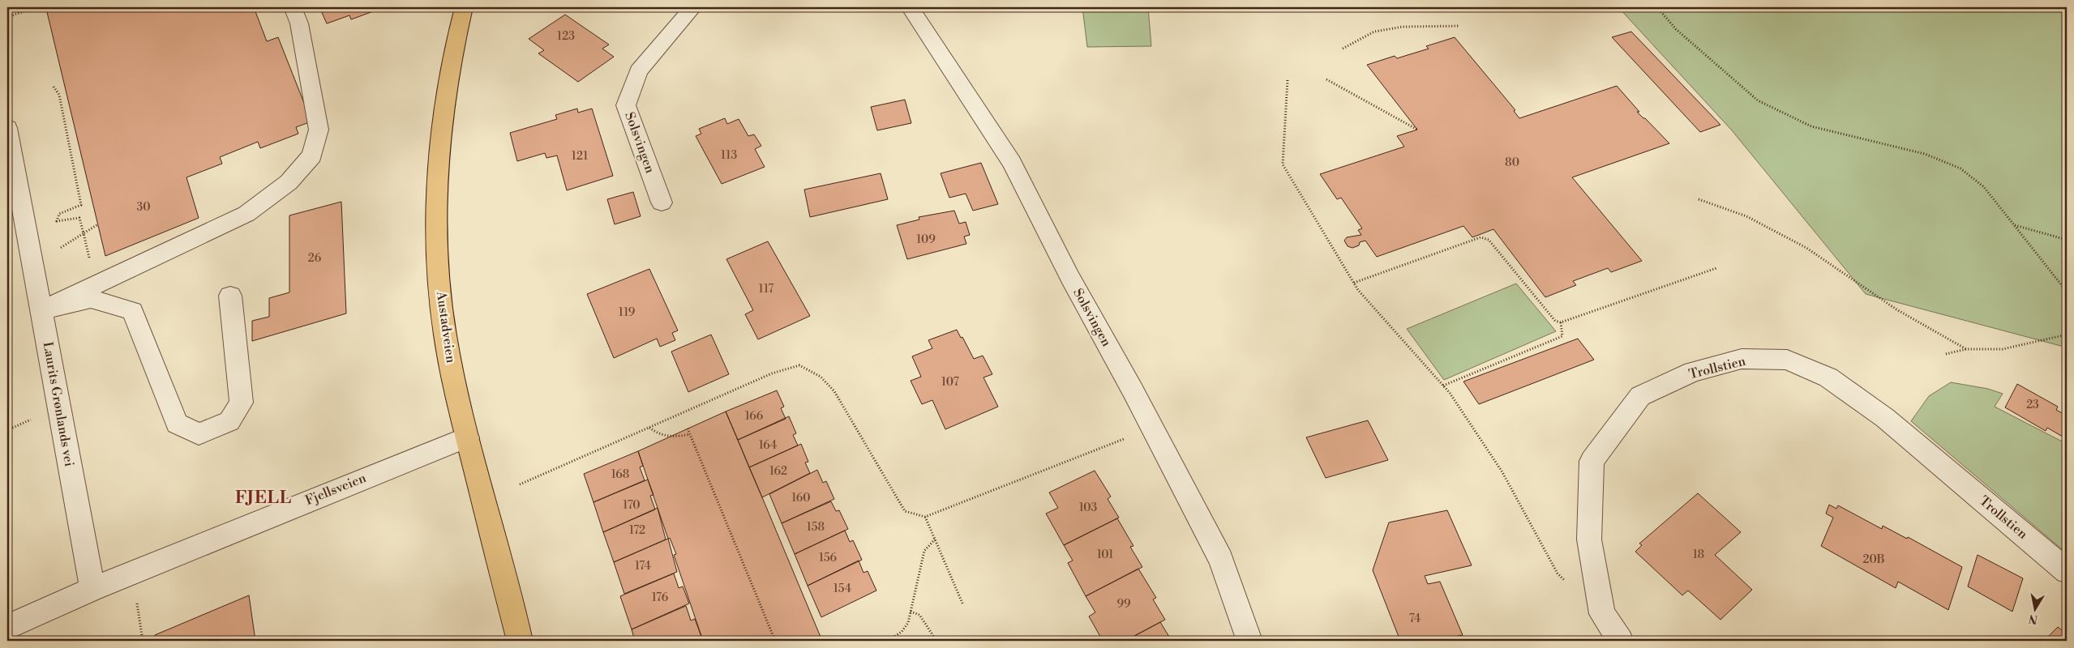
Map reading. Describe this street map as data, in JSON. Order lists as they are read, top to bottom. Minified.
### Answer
{"streets":{"main road":["Austadveien"],"street":["Solsvingen","Trollstien","Laurits Grønlands vei","Fjellsveien"]},"crossings":[["Austadveien","Fjellsveien"],["Laurits Grønlands vei","Fjellsveien"]],"districts":["FJELL"],"house_numbers":["123","113","121","80","30","109","26","117","119","107","23","166","164","162","168","160","170","103","158","172","101","18","156","20B","174","154","176","99","74"],"north":"bottom"}
